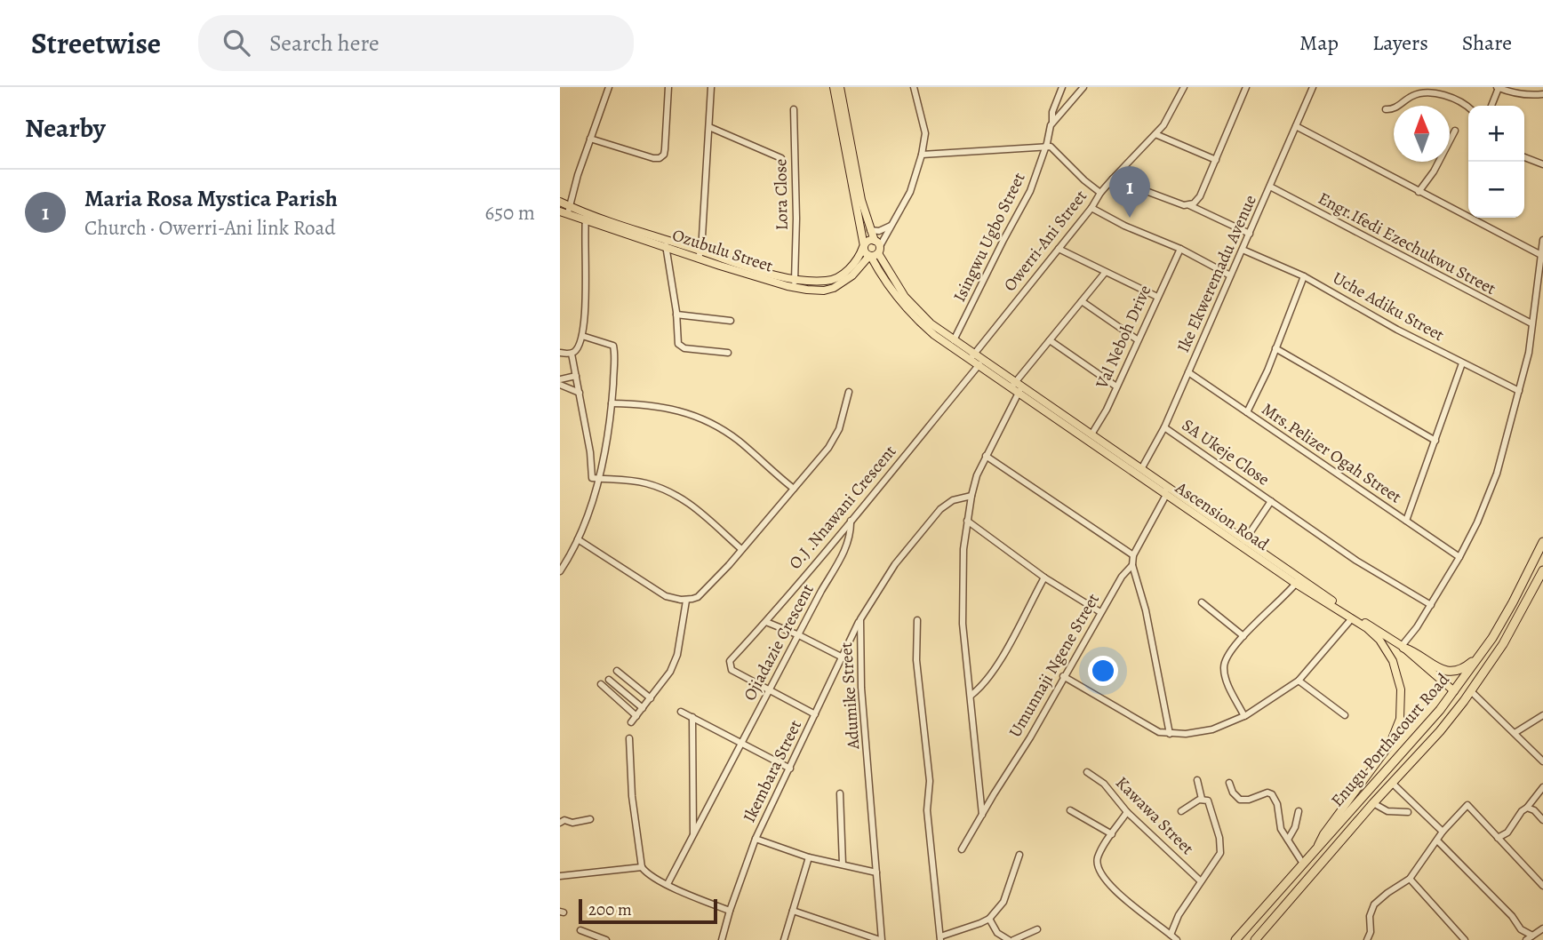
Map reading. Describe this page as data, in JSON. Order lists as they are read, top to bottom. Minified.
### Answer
{"streets":{"highway":["Enugu Porthacourt Road"],"main road":["Ozubulu Street","Ascension Road"],"street":["Lora Close","Isingwu Ugbo Street","Owerri-Ani Street","Engr.Ifedi Ezechukwu Street","Ike Ekweremadu Avenue","Uche Adiku Street","Val Neboh Drive","SA Ukeje Close","Mrs.Pelizer Ogah Street","O.J .Nnawani Crescent","Ojiadazie Crescent","Umunnaji Ngene Street","Adumike Street","Ikembara Street","Kawawa Street"]},"crossings":[["Lora Close","Ozubulu Street"],["Isingwu Ugbo Street","Ascension Road"],["Owerri-Ani Street","Ascension Road"],["Engr.Ifedi Ezechukwu Street","Ike Ekweremadu Avenue"],["Ozubulu Street","Ascension Road"],["Ike Ekweremadu Avenue","Uche Adiku Street"],["Ike Ekweremadu Avenue","SA Ukeje Close"],["Ike Ekweremadu Avenue","Mrs.Pelizer Ogah Street"],["Ike Ekweremadu Avenue","Ascension Road"],["Val Neboh Drive","Ascension Road"],["SA Ukeje Close","Ascension Road"],["O.J .Nnawani Crescent","Ascension Road"],["O.J .Nnawani Crescent","Ojiadazie Crescent"],["Ascension Road","Umunnaji Ngene Street"],["Ascension Road","Enugu Porthacourt Road"],["Adumike Street","Ikembara Street"]],"scale_bar":"200 m","north":"top","page":{"header":"Streetwise","search":"Search here","nav":["Map","Layers","Share"],"heading":"Nearby","map_buttons":["+","−"],"pins":"1","list":[{"mark":"1","name":"Maria Rosa Mystica Parish","note":"Church · Owerri-Ani link Road","value":"650 m"}],"scale":"200 m"}}
